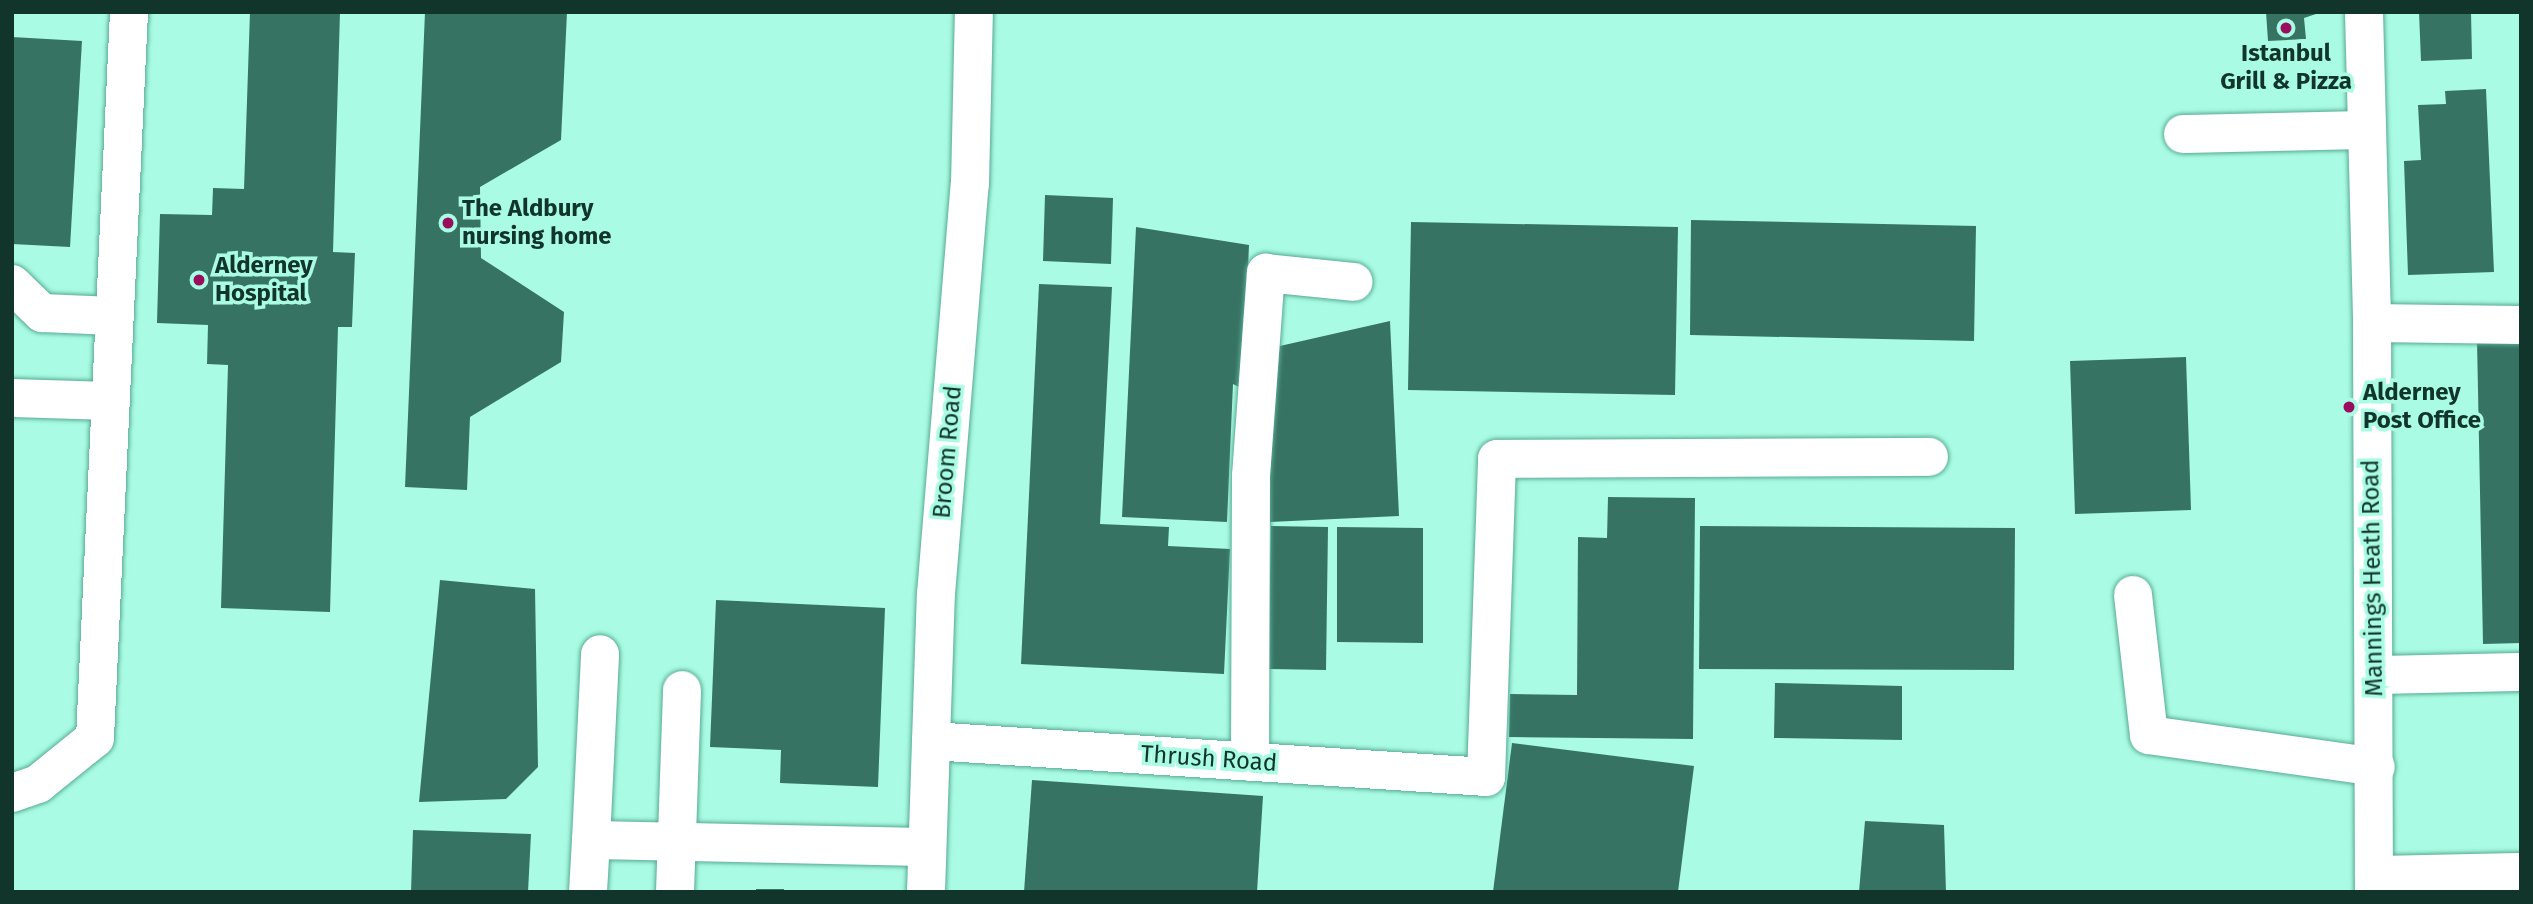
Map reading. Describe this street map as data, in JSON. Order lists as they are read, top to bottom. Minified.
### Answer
{"streets":{"street":["Broom Road","Mannings Heath Road","Thrush Road"]},"crossings":[["Broom Road","Thrush Road"]],"places":["Istanbul Grill & Pizza","The Aldbury nursing home","Alderney Hospital","Alderney Post Office"]}
